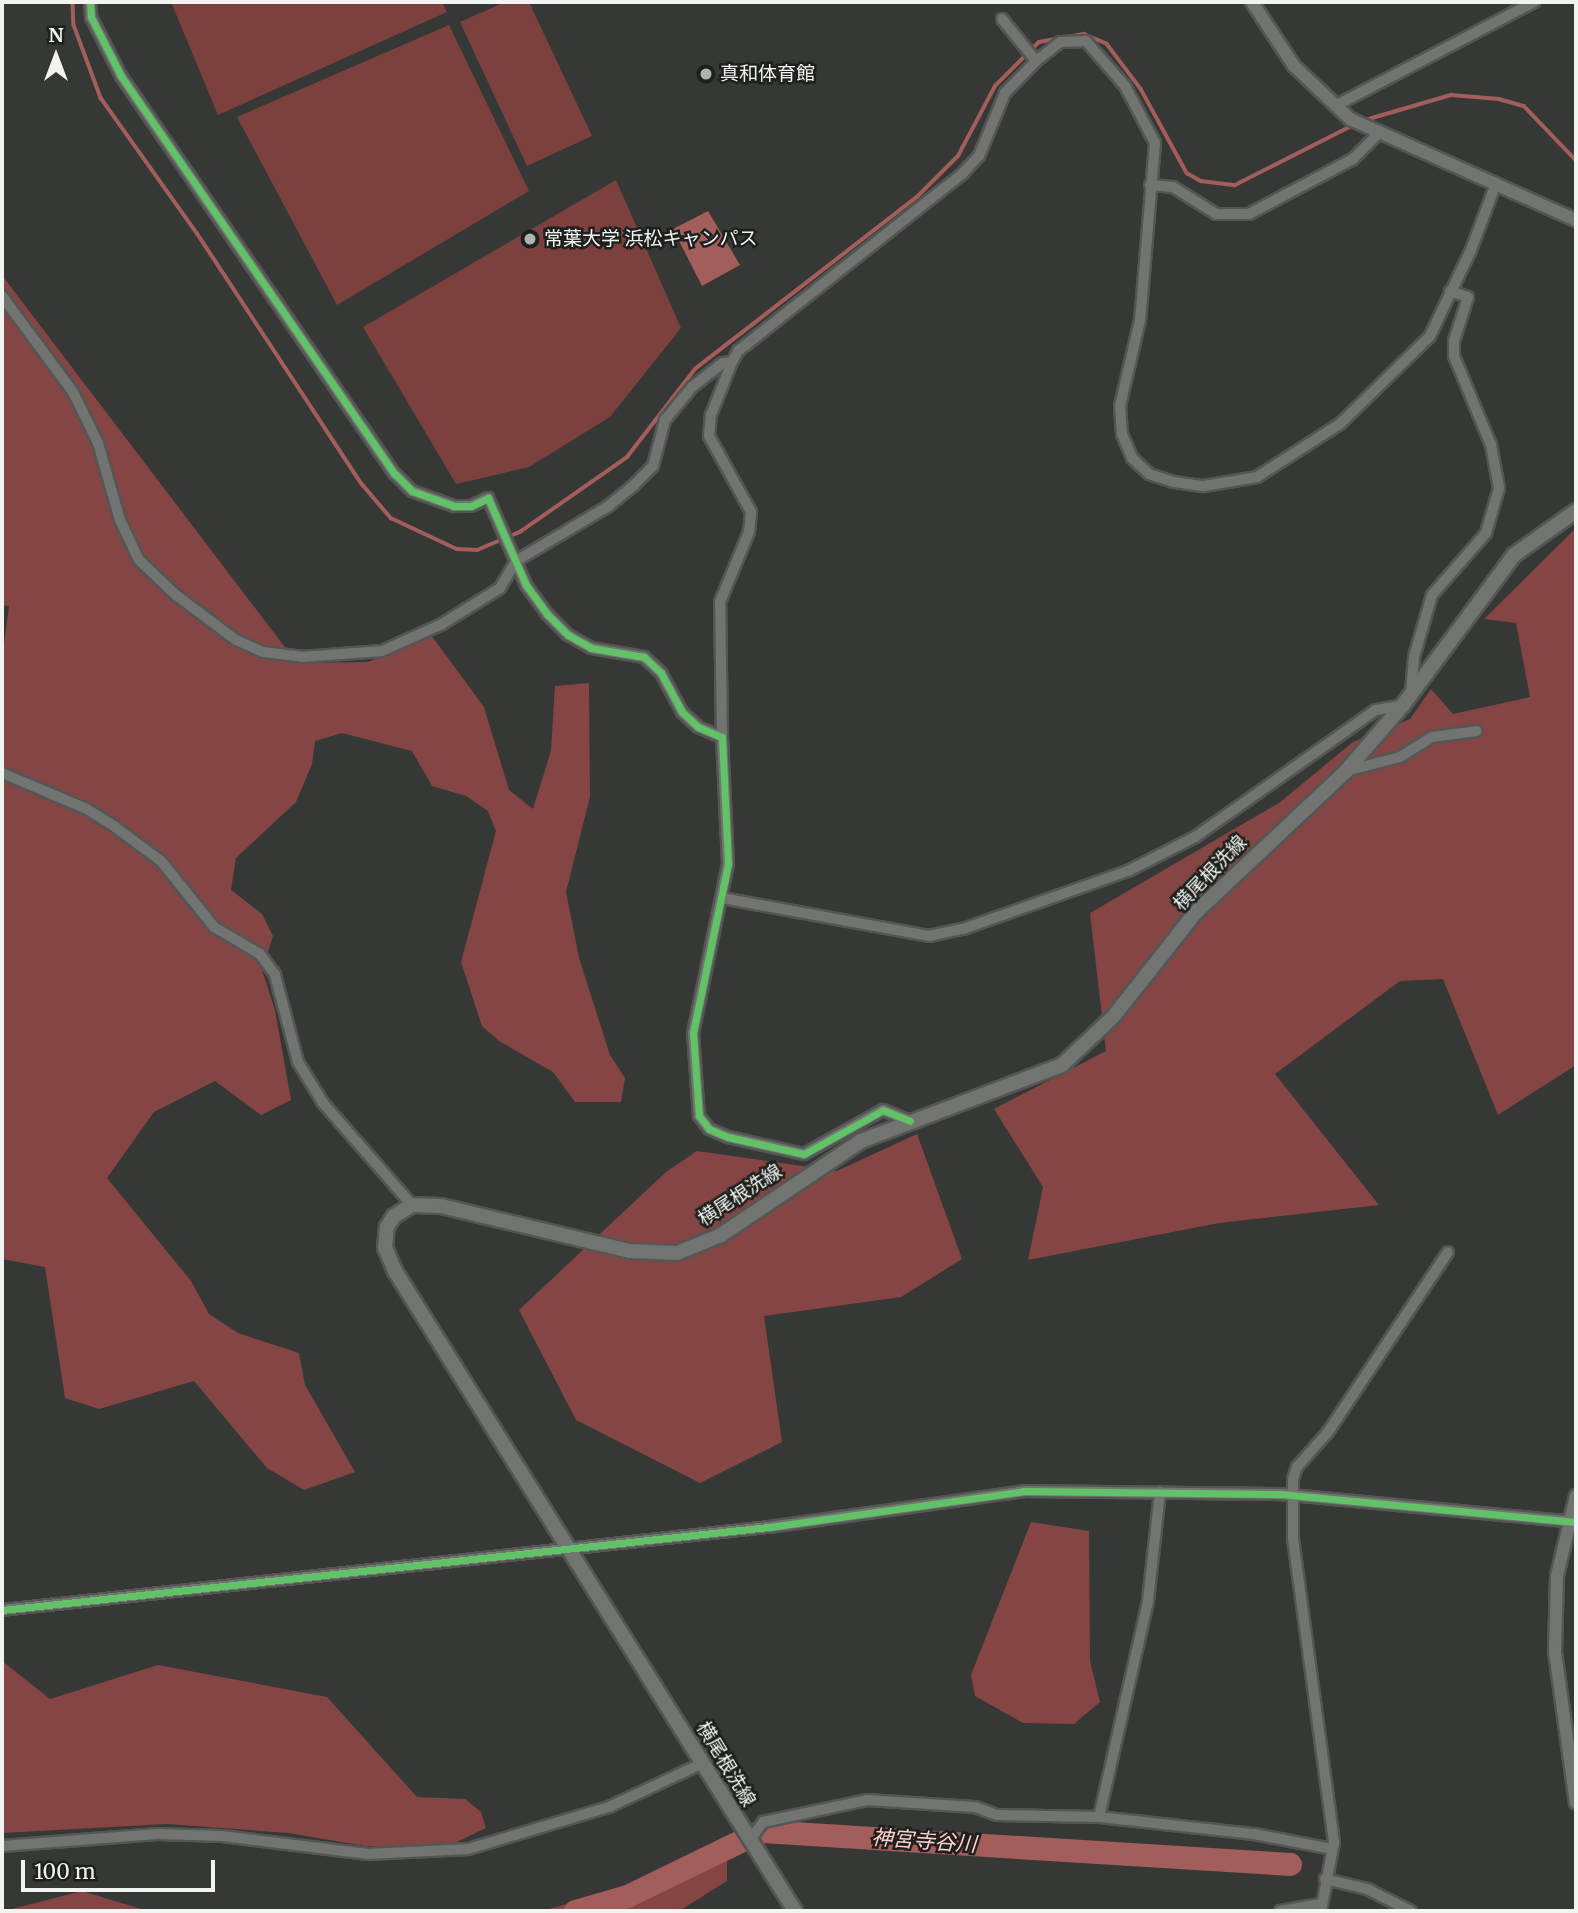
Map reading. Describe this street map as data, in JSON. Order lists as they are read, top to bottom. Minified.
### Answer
{"streets":{"main road":["横尾根洗線"]},"water":["神宮寺谷川"],"places":["真和体育館","常葉大学 浜松キャンパス"],"scale_bar":"100 m","north":"top"}
